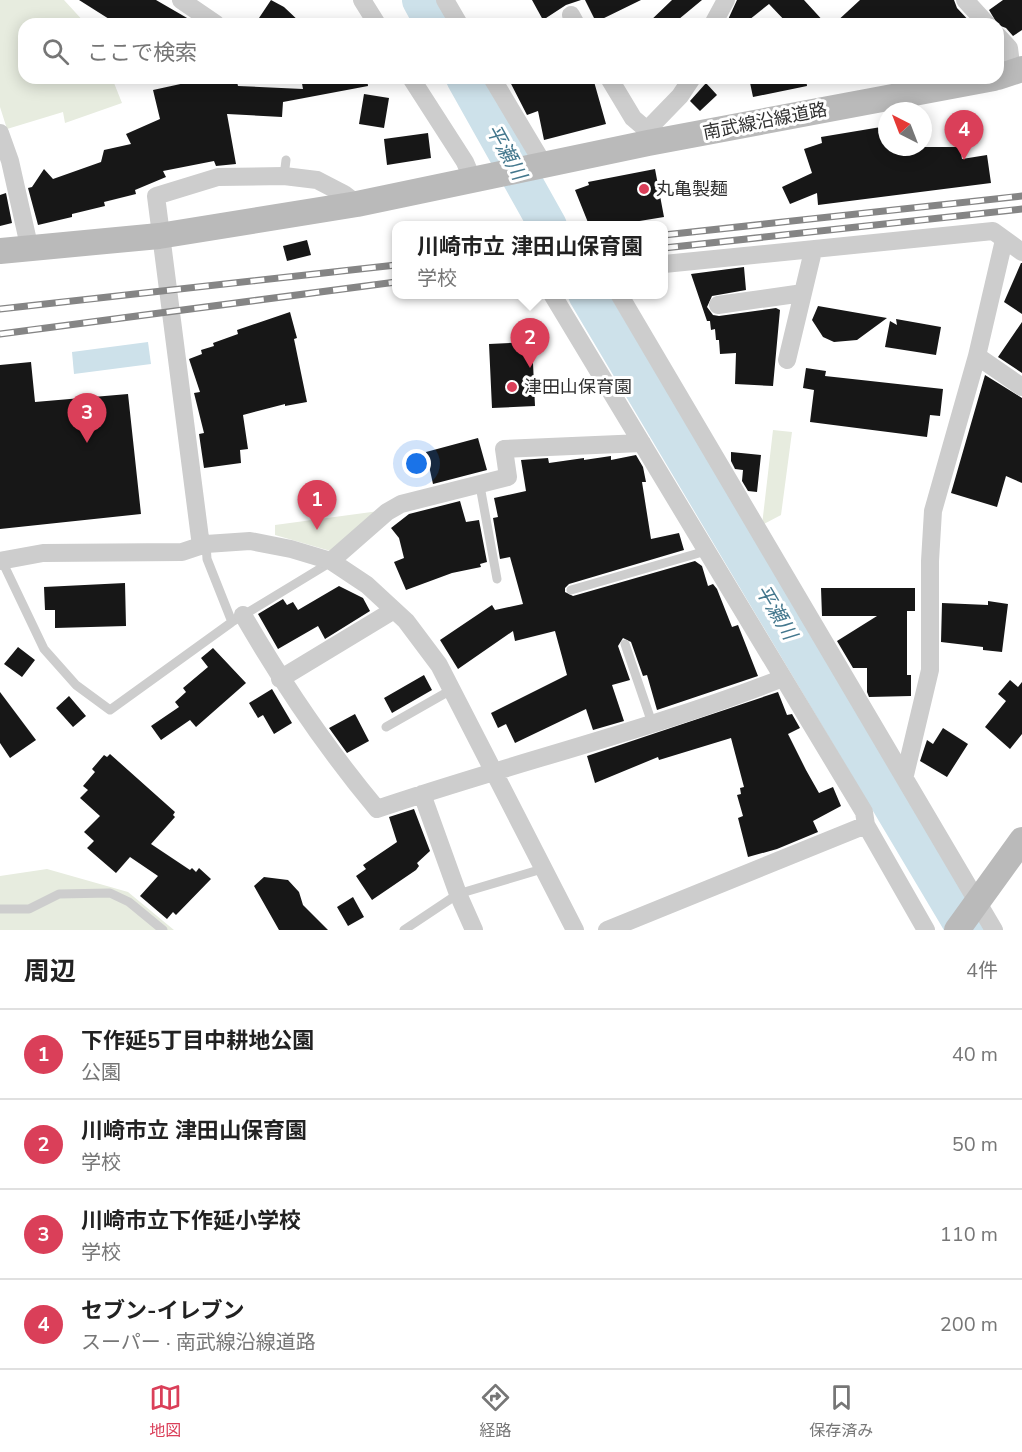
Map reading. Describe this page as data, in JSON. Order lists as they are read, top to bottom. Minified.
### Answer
{"streets":{"street":["南武線沿線道路"]},"water":["平瀬川"],"places":["丸亀製麺","津田山保育園"],"north":"top left","page":{"search":"ここで検索","pins":["4","2","3","1"],"popup":["川崎市立 津田山保育園","学校"],"heading":["周辺","4件"],"list":[{"mark":"1","name":"下作延5丁目中耕地公園","note":"公園","value":"40 m"},{"mark":"2","name":"川崎市立 津田山保育園","note":"学校","value":"50 m"},{"mark":"3","name":"川崎市立下作延小学校","note":"学校","value":"110 m"},{"mark":"4","name":"セブン-イレブン","note":"スーパー · 南武線沿線道路","value":"200 m"}],"nav":["地図","経路","保存済み"]}}
